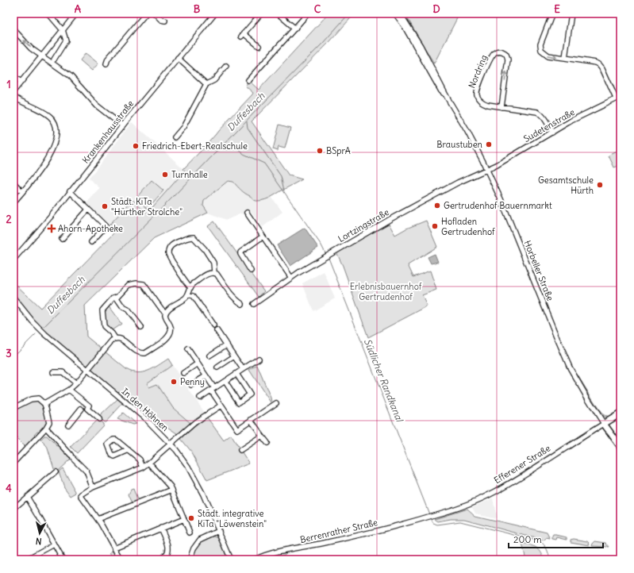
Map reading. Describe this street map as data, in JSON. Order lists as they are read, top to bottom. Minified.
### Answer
{"streets":{"main road":["Horbeller Straße","Efferener Straße"],"street":["Nordring","Sudetenstraße","Krankenhausstraße","Lortzingstraße","In den Höhnen","Berrenrather Straße"]},"crossings":[["Nordring","Sudetenstraße"],["Sudetenstraße","Lortzingstraße"],["Sudetenstraße","Horbeller Straße"],["Lortzingstraße","Horbeller Straße"],["Horbeller Straße","Efferener Straße"],["Efferener Straße","Berrenrather Straße"]],"water":["Duffesbach","Südlicher Randkanal"],"parks":["Erlebnisbauernhof Gertrudenhof"],"places":{"other":["Braustuben","Friedrich-Ebert-Realschule","BSprA","Turnhalle","Gesamtschule Hürth","Gertrudenhof Bauernmarkt","Städt. KiTa \"Hürther Strolche\"","Hofladen Gertrudenhof","Penny","Städt. integrative KiTa \"Löwenstein\""],"health":["Ahorn-Apotheke"]},"scale_bar":"200 m","north":"bottom","grid":{"columns":["A","B","C","D","E"],"rows":["1","2","3","4"]}}
